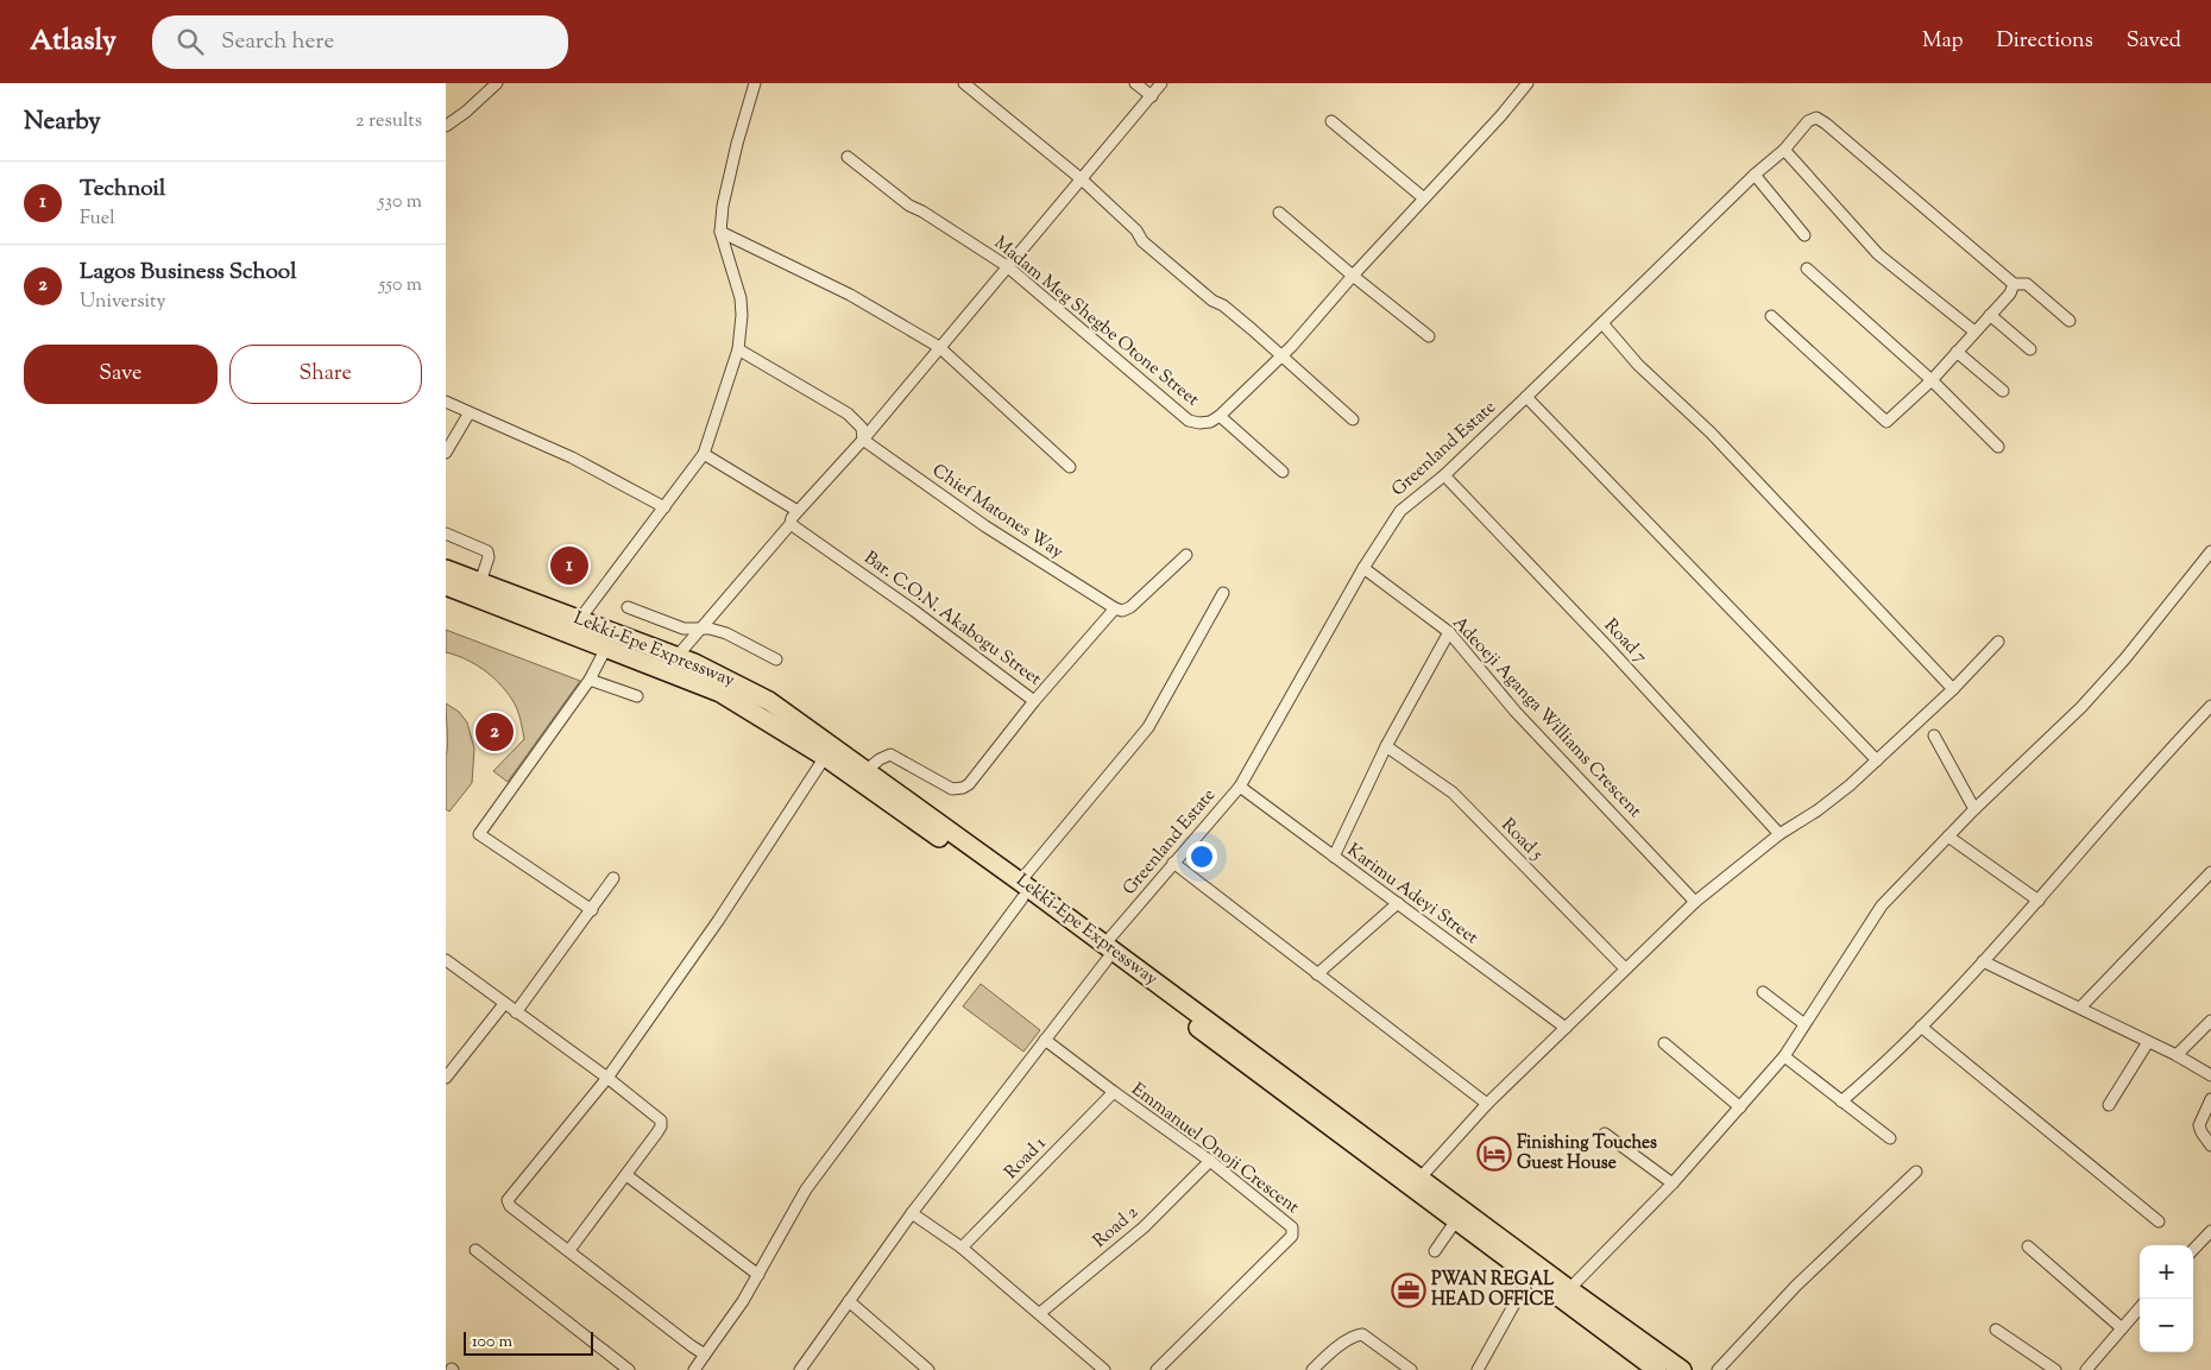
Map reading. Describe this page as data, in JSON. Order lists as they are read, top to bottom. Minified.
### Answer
{"streets":{"highway":["Lekki-Epe Expressway"],"street":["Madam Meg Shegbe Otone Street","Greenland Estate","Chief Matones Way","Bar. C.O.N. Akabogu Street","Road 7","Adeoeji Aganga Williams Crescent","Road 5","Karimu Adeyi Street","Emmanuel Onoji Crescent","Road 1","Road 2"]},"crossings":[["Greenland Estate","Road 7"],["Greenland Estate","Lekki-Epe Expressway"],["Greenland Estate","Adeoeji Aganga Williams Crescent"],["Greenland Estate","Karimu Adeyi Street"],["Greenland Estate","Emmanuel Onoji Crescent"],["Chief Matones Way","Bar. C.O.N. Akabogu Street"],["Emmanuel Onoji Crescent","Road 1"],["Emmanuel Onoji Crescent","Road 2"]],"places":{"hotel":["Finishing Touches Guest House"],"office":["PWAN REGAL HEAD OFFICE"]},"scale_bar":"100 m","page":{"header":"Atlasly","search":"Search here","nav":["Map","Directions","Saved"],"heading":["Nearby","2 results"],"list":[{"mark":"1","name":"Technoil","note":"Fuel","value":"530 m"},{"mark":"2","name":"Lagos Business School","note":"University","value":"550 m"}],"buttons":["Save","Share"],"pins":["1","2"],"map_buttons":["+","−"],"scale":"100 m"}}
